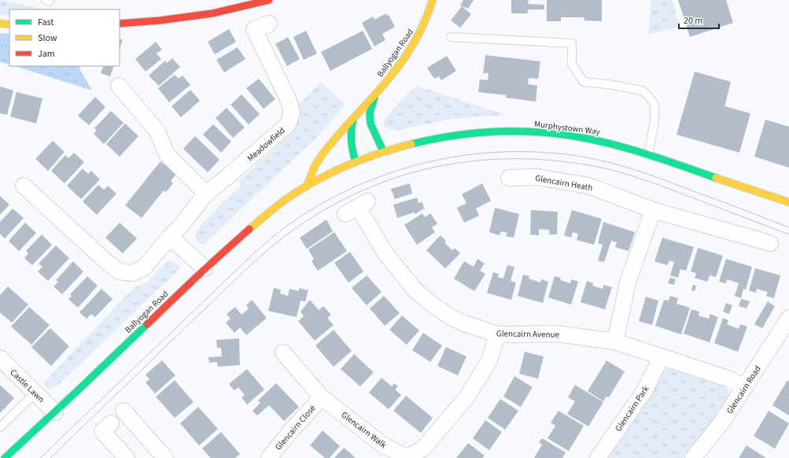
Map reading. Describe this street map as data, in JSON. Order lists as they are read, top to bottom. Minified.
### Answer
{"streets":{"street":["Ballyogan Road","Murphystown Way","Meadowfield","Glencairn Heath","Glencairn Avenue","Castle Lawn","Glencairn Road","Glencairn Park","Glencairn Close","Glencairn Walk"]},"crossings":[["Ballyogan Road","Murphystown Way"],["Ballyogan Road","Castle Lawn"],["Glencairn Avenue","Glencairn Road"],["Glencairn Avenue","Glencairn Park"],["Glencairn Avenue","Glencairn Walk"],["Glencairn Close","Glencairn Walk"]],"legend":["Fast","Slow","Jam"],"scale_bar":"20 m"}
